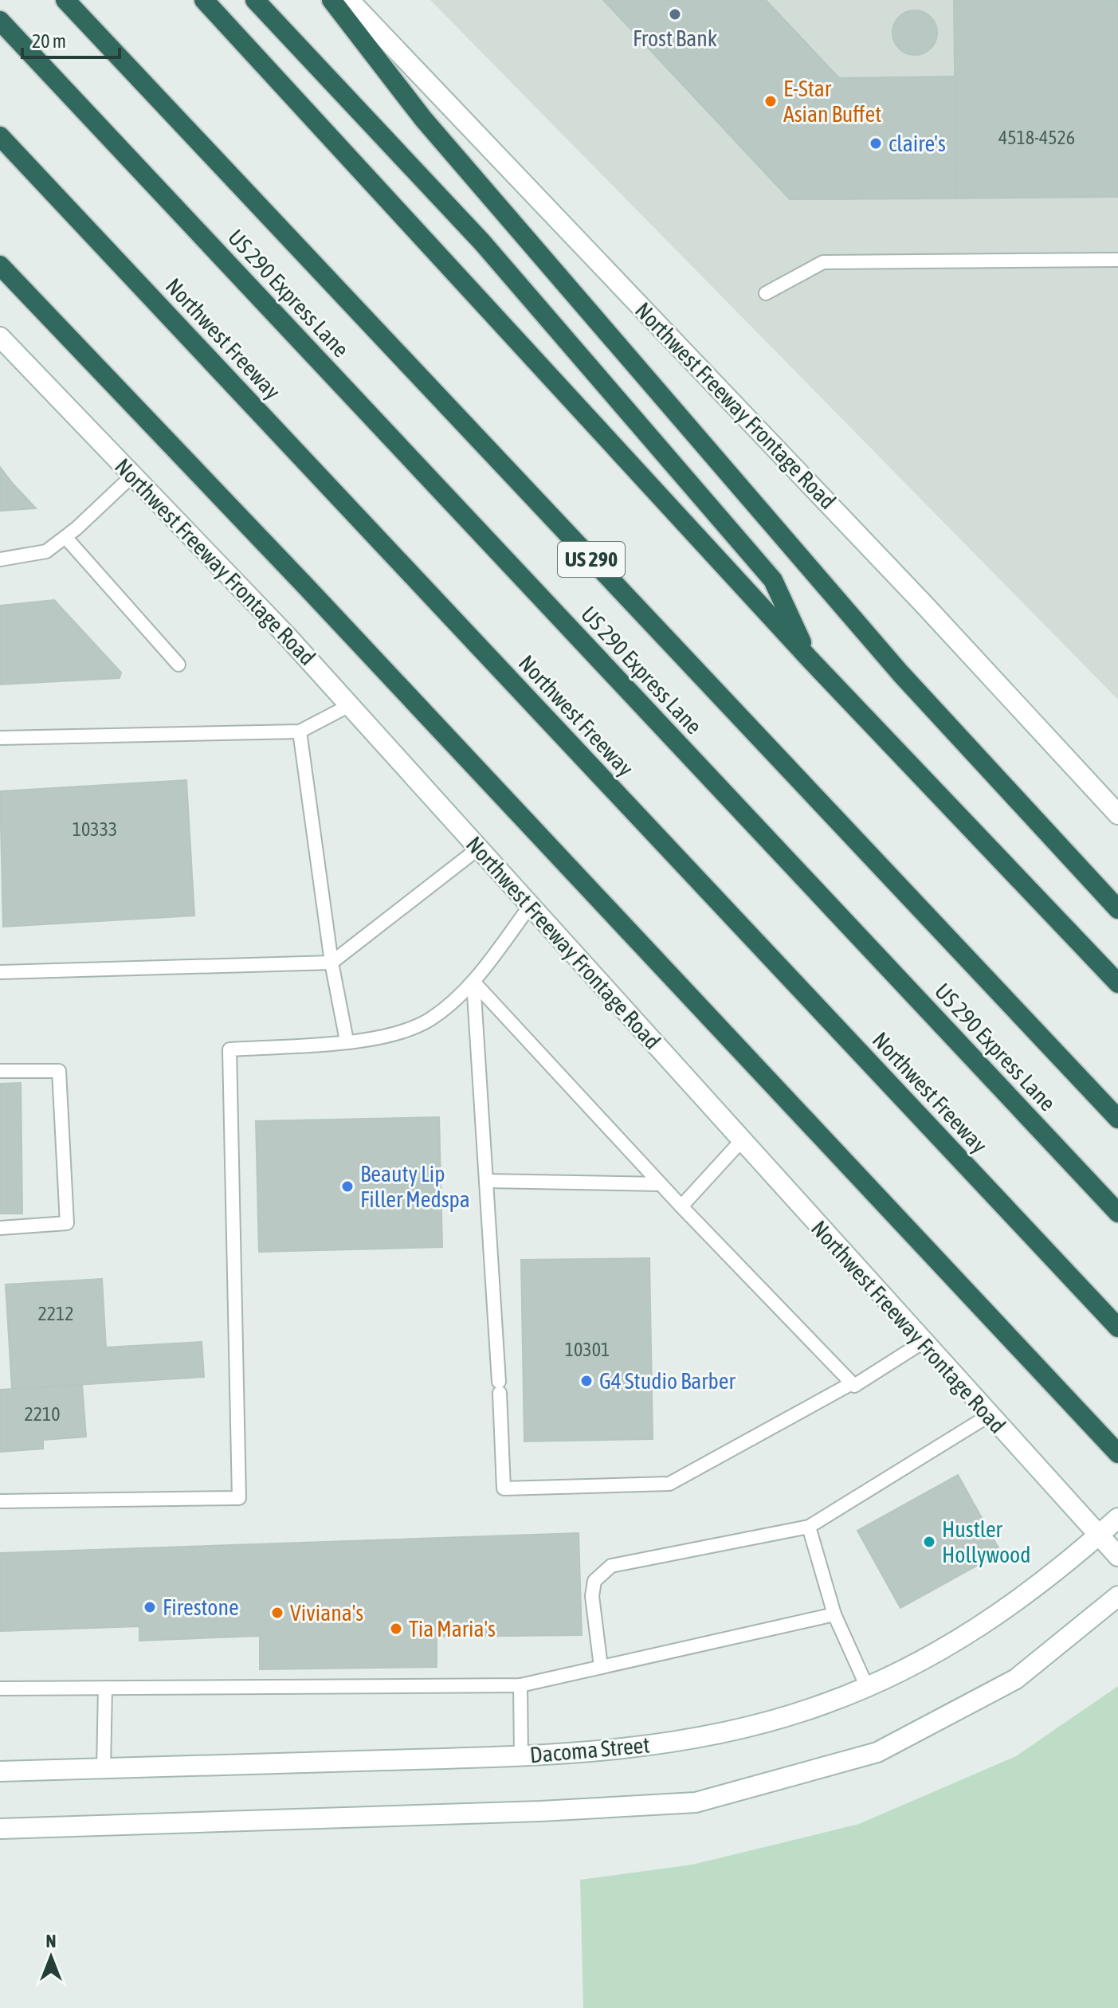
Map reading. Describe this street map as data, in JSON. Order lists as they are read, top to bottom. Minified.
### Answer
{"streets":{"highway":["US 290 Express Lane","Northwest Freeway","US 290"],"main road":["Northwest Freeway Frontage Road","Dacoma Street"]},"crossings":[["Northwest Freeway Frontage Road","Dacoma Street"]],"places":["Frost Bank","E-Star Asian Buffet","claire's","Beauty Lip Filler Medspa","G4 Studio Barber","Hustler Hollywood","Firestone","Viviana's","Tia Maria's"],"house_numbers":["4518-4526","10333","2212","10301","2210"],"scale_bar":"20 m","north":"top"}
